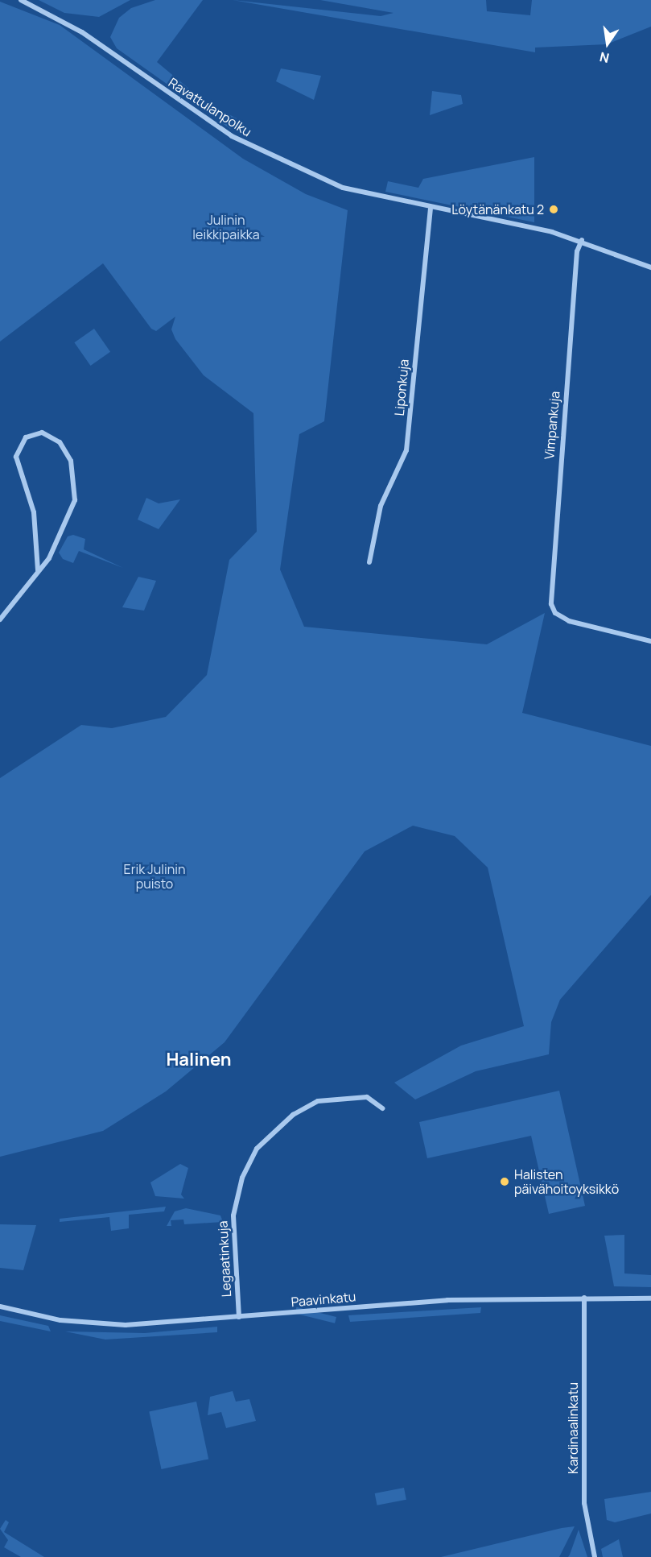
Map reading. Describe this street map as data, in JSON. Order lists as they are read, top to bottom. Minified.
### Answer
{"streets":{"street":["Ravattulanpolku","Liponkuja","Vimpankuja","Legaatinkuja","Paavinkatu","Kardinaalinkatu"]},"crossings":[["Ravattulanpolku","Liponkuja"],["Ravattulanpolku","Vimpankuja"],["Legaatinkuja","Paavinkatu"],["Paavinkatu","Kardinaalinkatu"]],"districts":["Halinen"],"parks":["Julinin leikkipaikka","Erik Julinin puisto"],"places":["Löytänänkatu 2","Halisten päivähoitoyksikkö"],"north":"bottom"}
